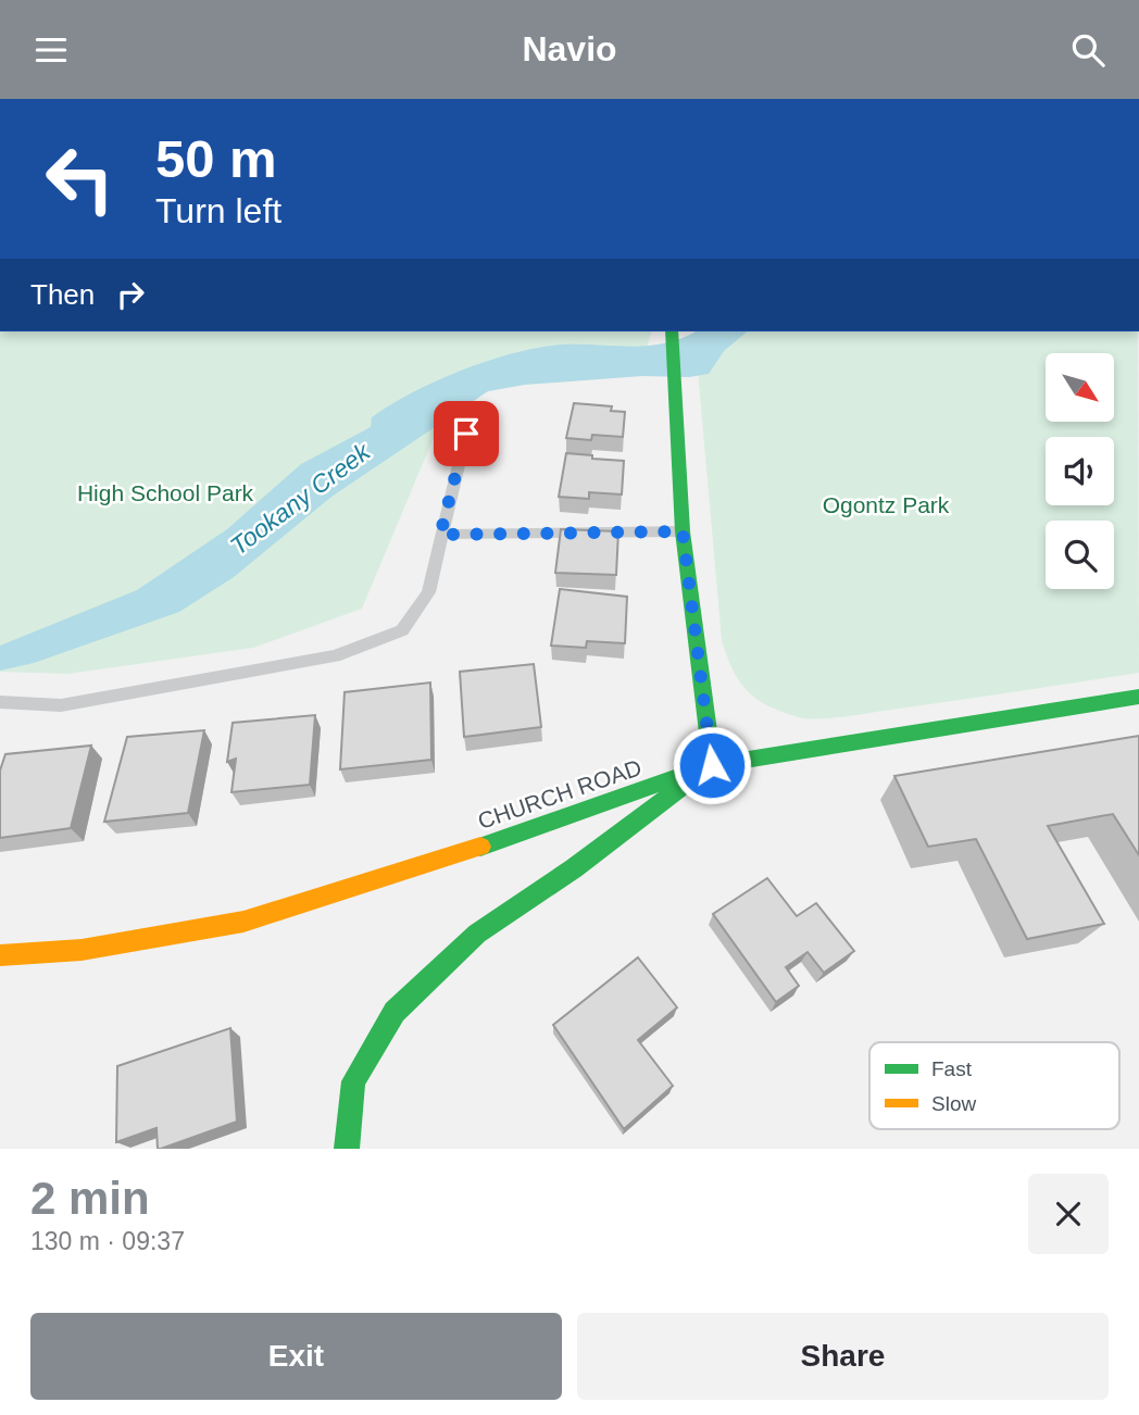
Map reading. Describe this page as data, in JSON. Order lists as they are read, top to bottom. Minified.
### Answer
{"streets":{"street":["CHURCH ROAD"]},"water":["Tookany Creek"],"parks":["High School Park","Ogontz Park"],"legend":["Fast","Slow"],"north":"bottom right","page":{"header":"Navio","turn":["50 m","Turn left"],"then":"Then","heading":["2 min","130 m · 09:37"],"buttons":["Exit","Share"]}}
